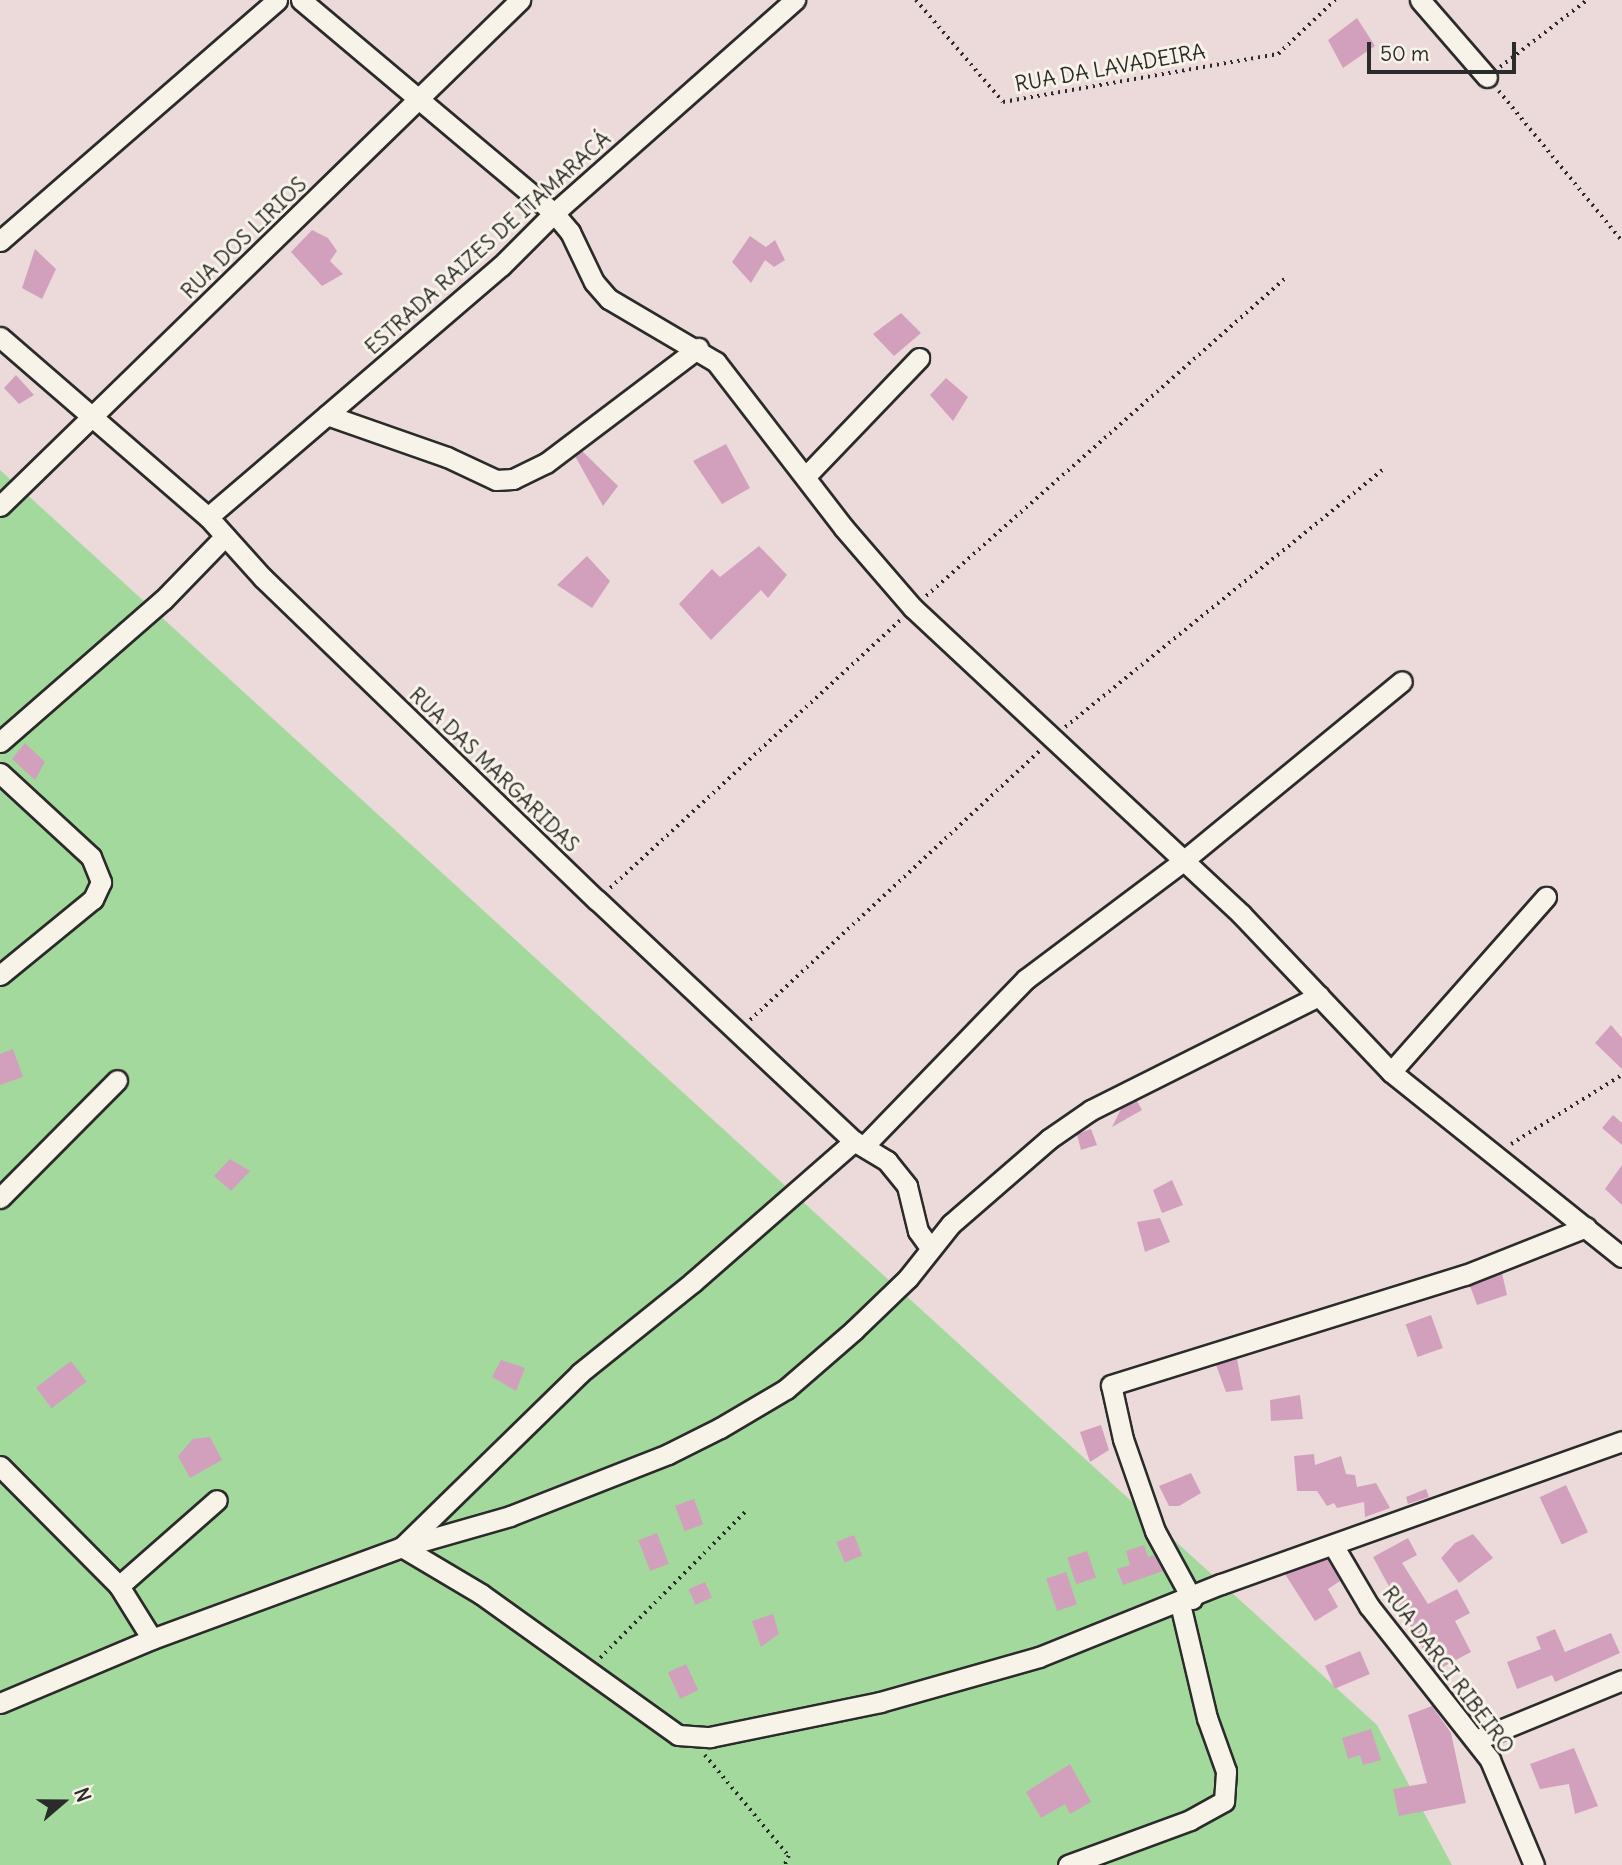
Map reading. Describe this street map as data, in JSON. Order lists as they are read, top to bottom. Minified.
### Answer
{"streets":{"street":["RUA DOS LIRIOS","ESTRADA RAIZES DE ITAMARACÁ","RUA DAS MARGARIDAS","RUA DARCI RIBEIRO"],"path":["RUA DA LAVADEIRA"]},"crossings":[["RUA DOS LIRIOS","RUA DAS MARGARIDAS"],["ESTRADA RAIZES DE ITAMARACÁ","RUA DAS MARGARIDAS"]],"scale_bar":"50 m","north":"right"}
